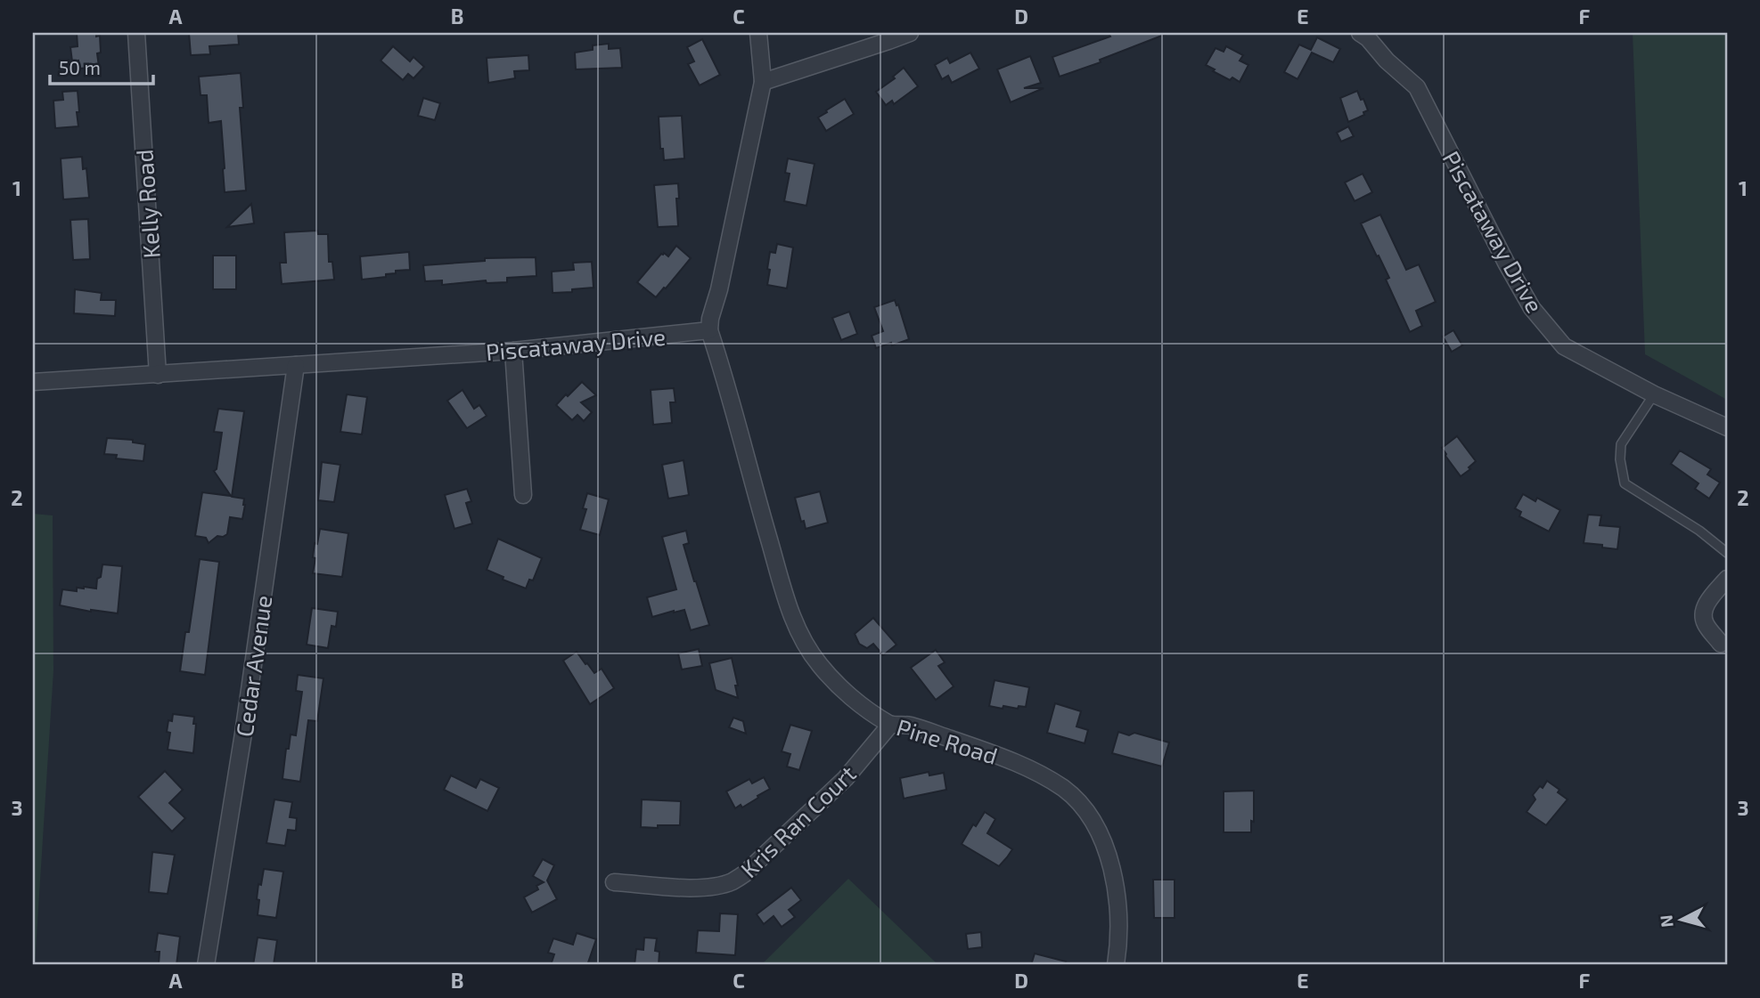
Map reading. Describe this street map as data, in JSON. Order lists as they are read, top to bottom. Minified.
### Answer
{"streets":{"street":["Kelly Road","Piscataway Drive","Cedar Avenue","Pine Road","Kris Ran Court"]},"crossings":[["Kelly Road","Piscataway Drive"],["Piscataway Drive","Cedar Avenue"],["Piscataway Drive","Pine Road"],["Pine Road","Kris Ran Court"]],"scale_bar":"50 m","north":"left","grid":{"columns":["A","B","C","D","E","F"],"rows":["1","2","3"]}}
